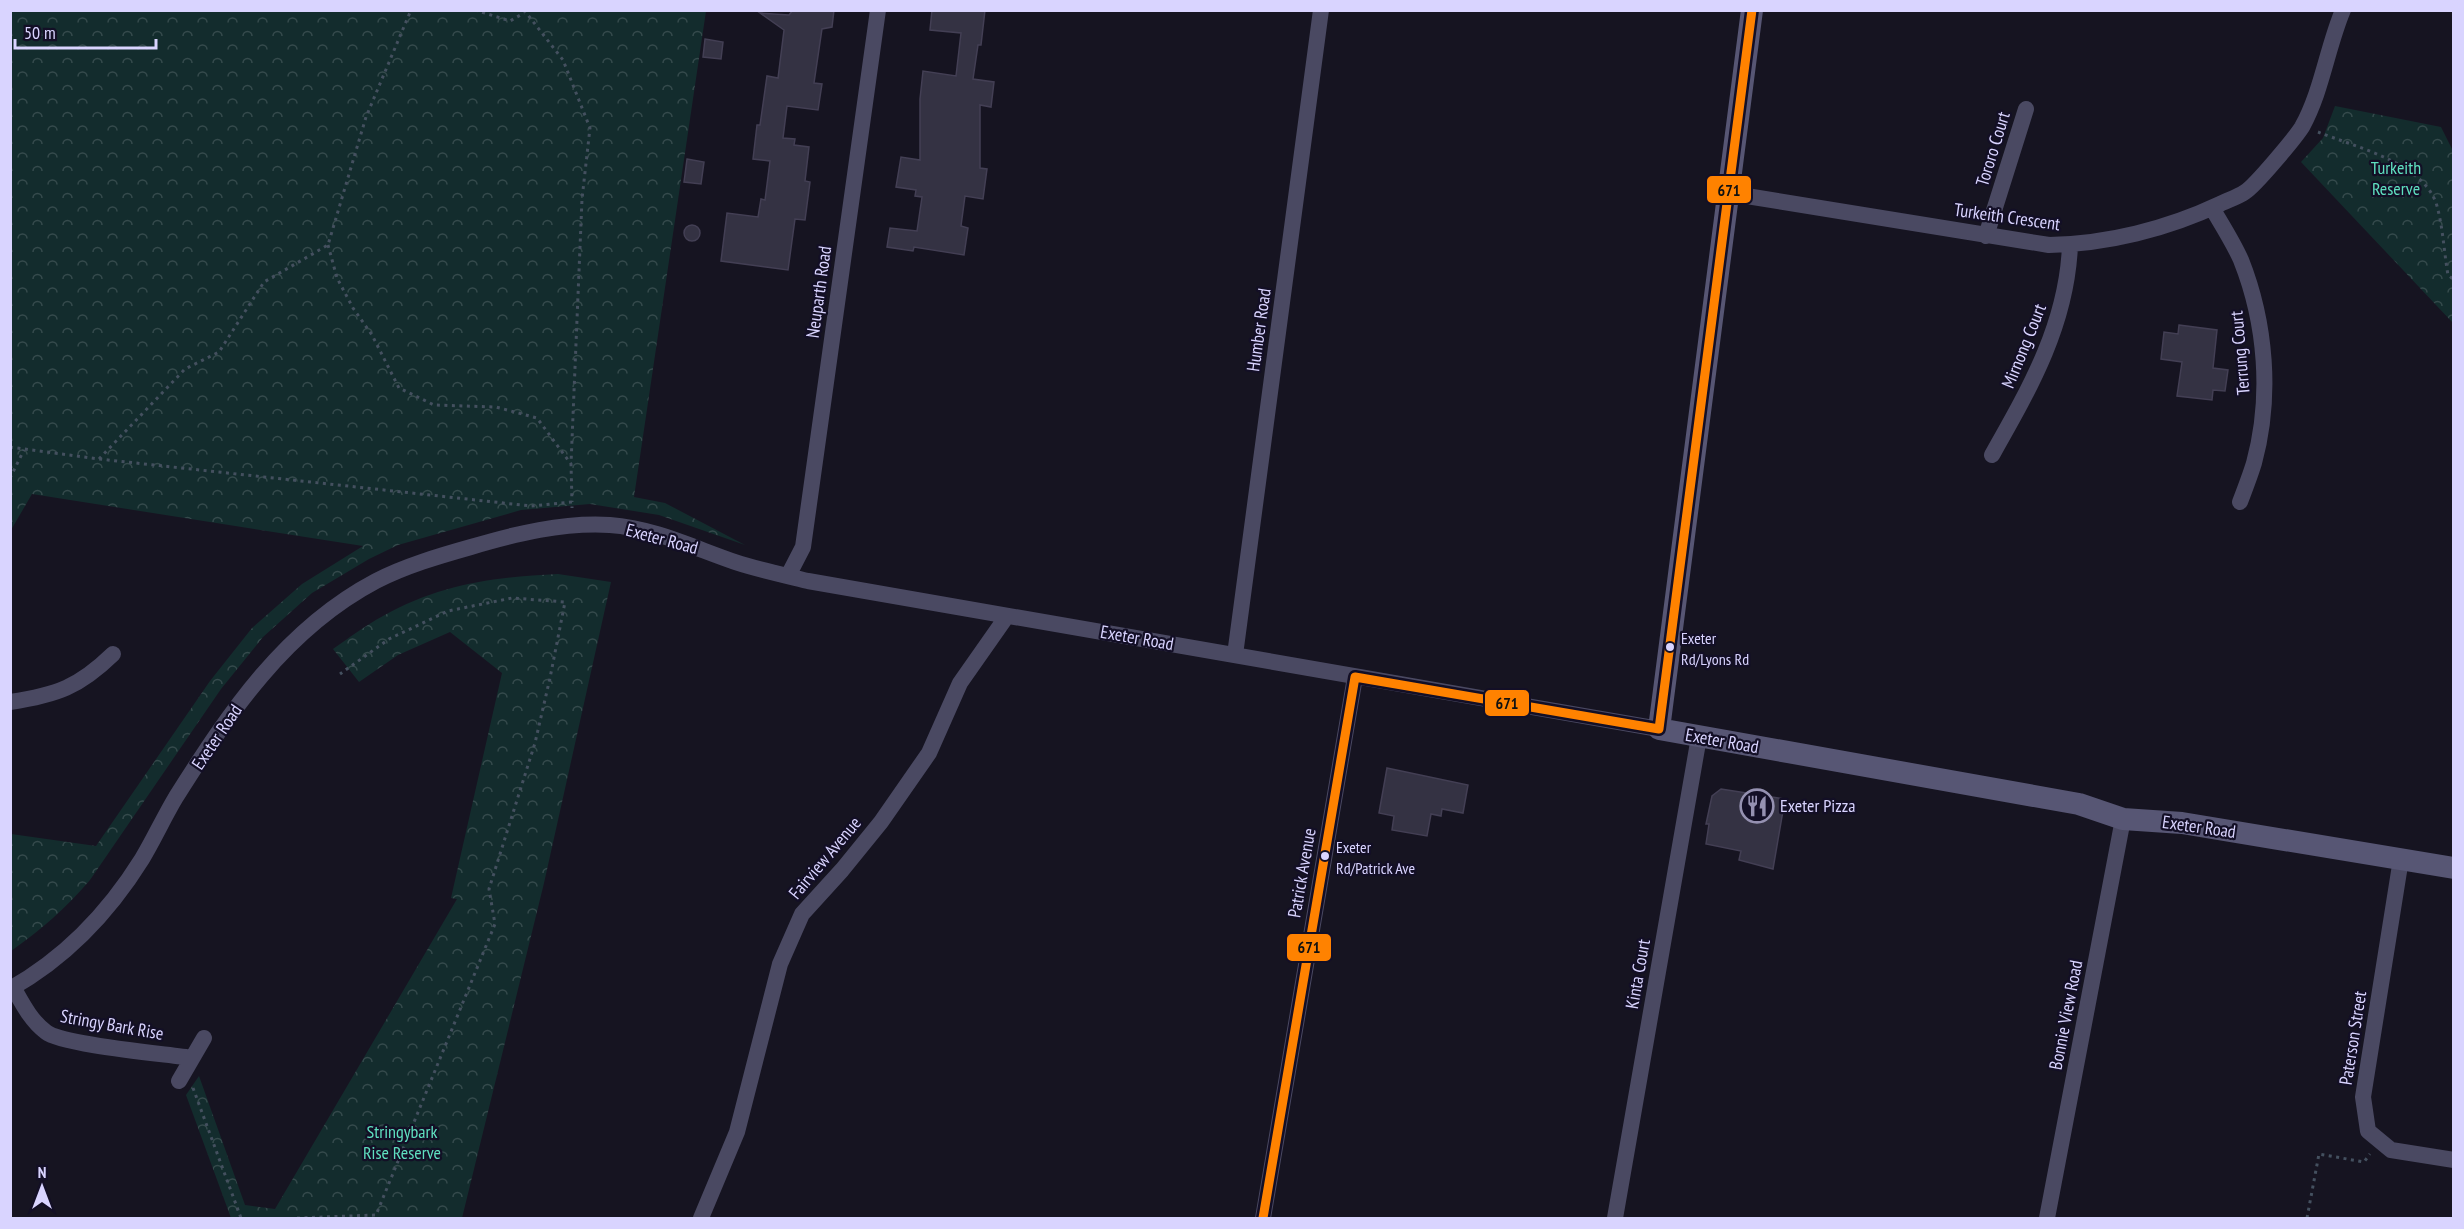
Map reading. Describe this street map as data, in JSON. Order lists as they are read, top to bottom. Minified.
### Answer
{"streets":{"main road":["Exeter Road"],"street":["Tororo Court","Turkeith Crescent","Neuparth Road","Humber Road","Mirnong Court","Terrung Court","Fairview Avenue","Patrick Avenue","Kinta Court","Bonnie View Road","Stringy Bark Rise","Paterson Street"]},"crossings":[["Tororo Court","Turkeith Crescent"],["Turkeith Crescent","Mirnong Court"],["Turkeith Crescent","Terrung Court"],["Neuparth Road","Exeter Road"],["Humber Road","Exeter Road"],["Exeter Road","Fairview Avenue"],["Exeter Road","Patrick Avenue"],["Exeter Road","Kinta Court"],["Exeter Road","Bonnie View Road"],["Exeter Road","Stringy Bark Rise"],["Exeter Road","Paterson Street"]],"parks":["Turkeith Reserve","Stringybark Rise Reserve"],"places":{"other":["Exeter Rd/Lyons Rd","Exeter Rd/Patrick Ave"],"restaurant":["Exeter Pizza"]},"lines":["transit line 671"],"scale_bar":"50 m","north":"top"}
